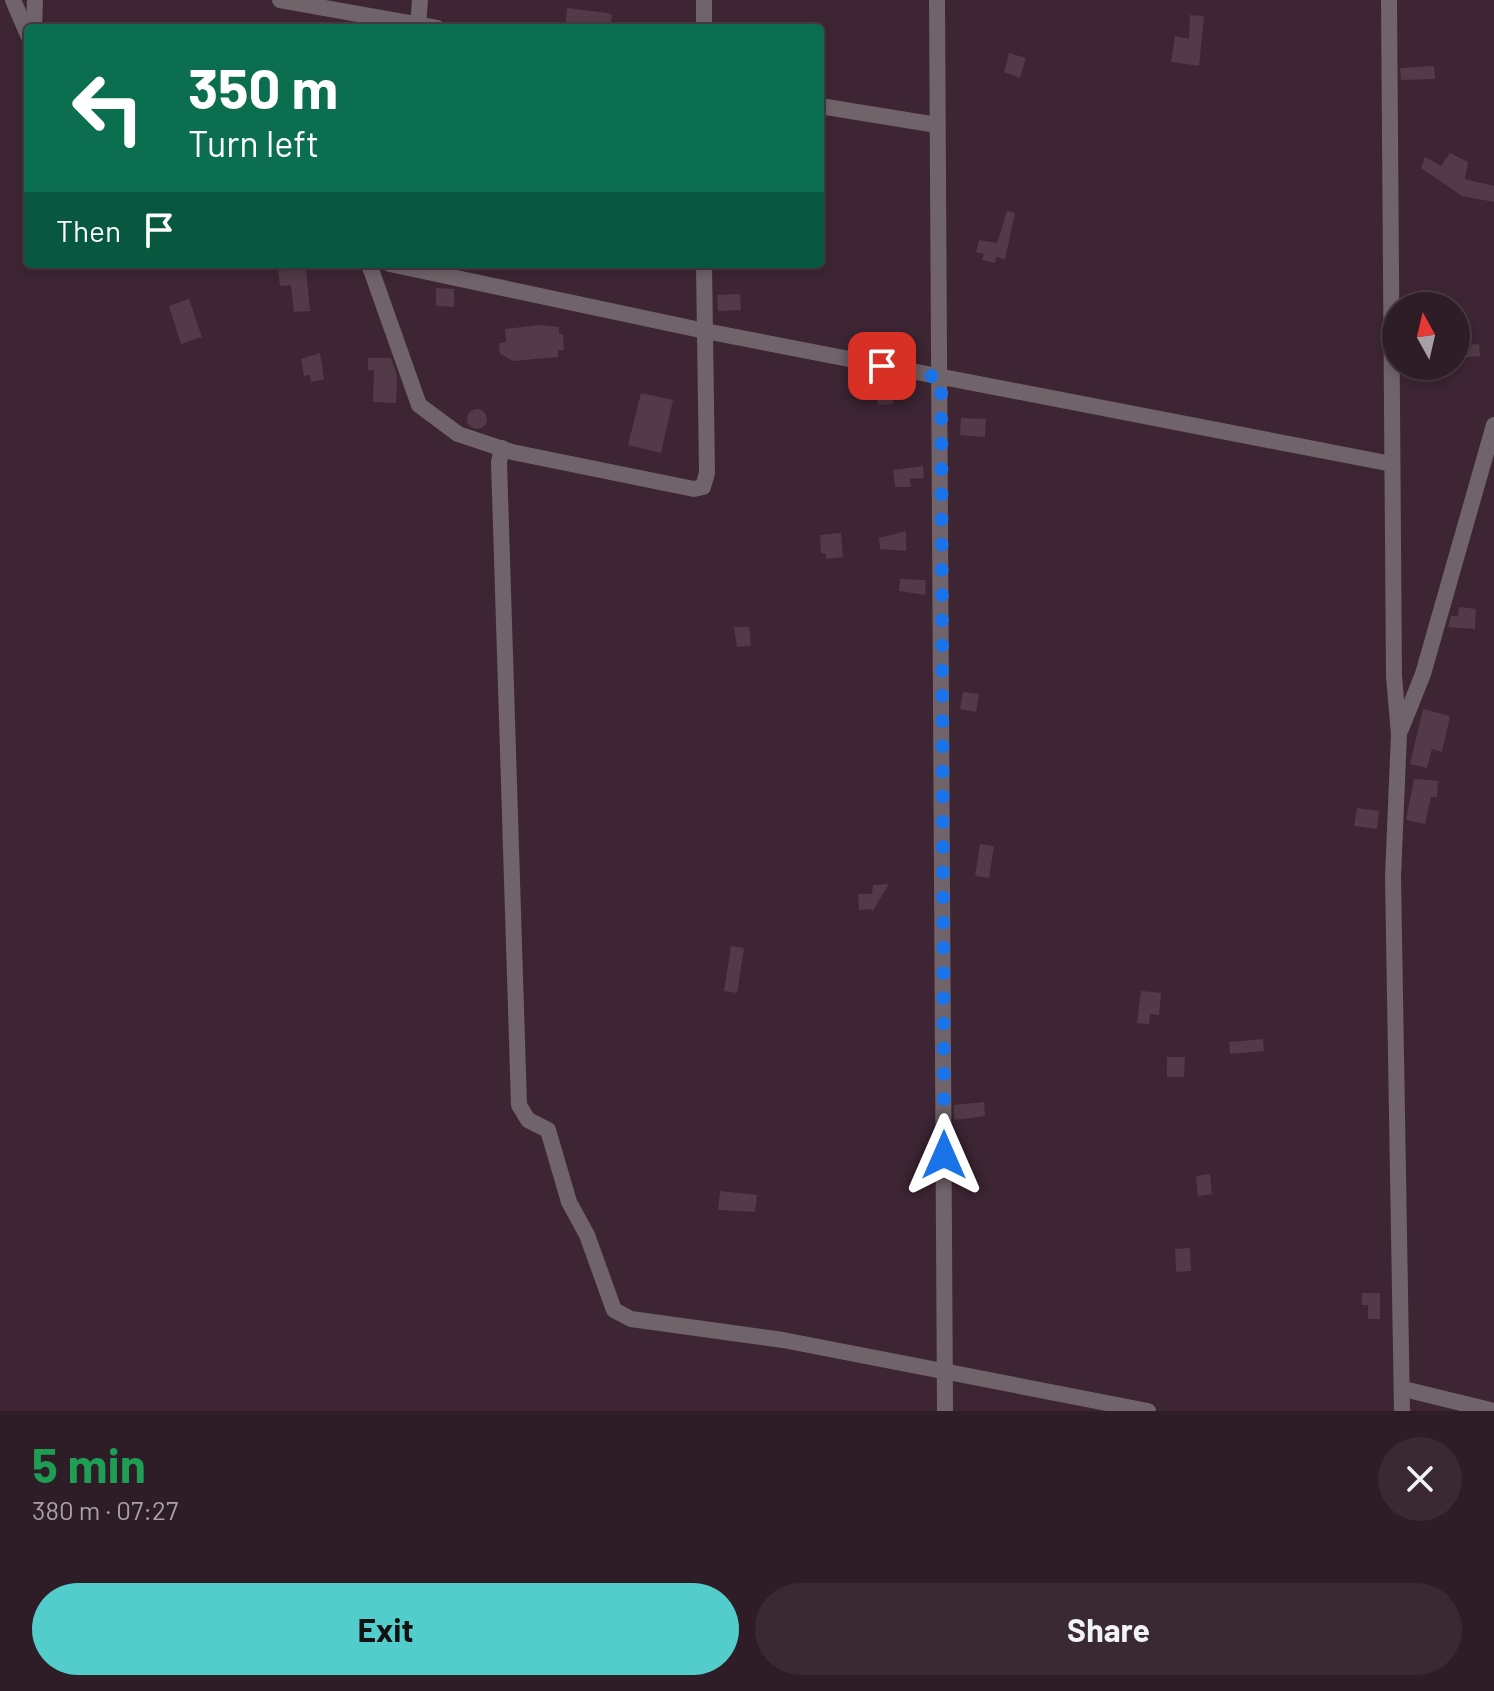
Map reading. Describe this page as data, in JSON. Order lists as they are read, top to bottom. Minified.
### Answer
{"north":"top","page":{"turn":["350 m","Turn left"],"then":"Then","heading":["5 min","380 m · 07:27"],"buttons":["Exit","Share"]}}
